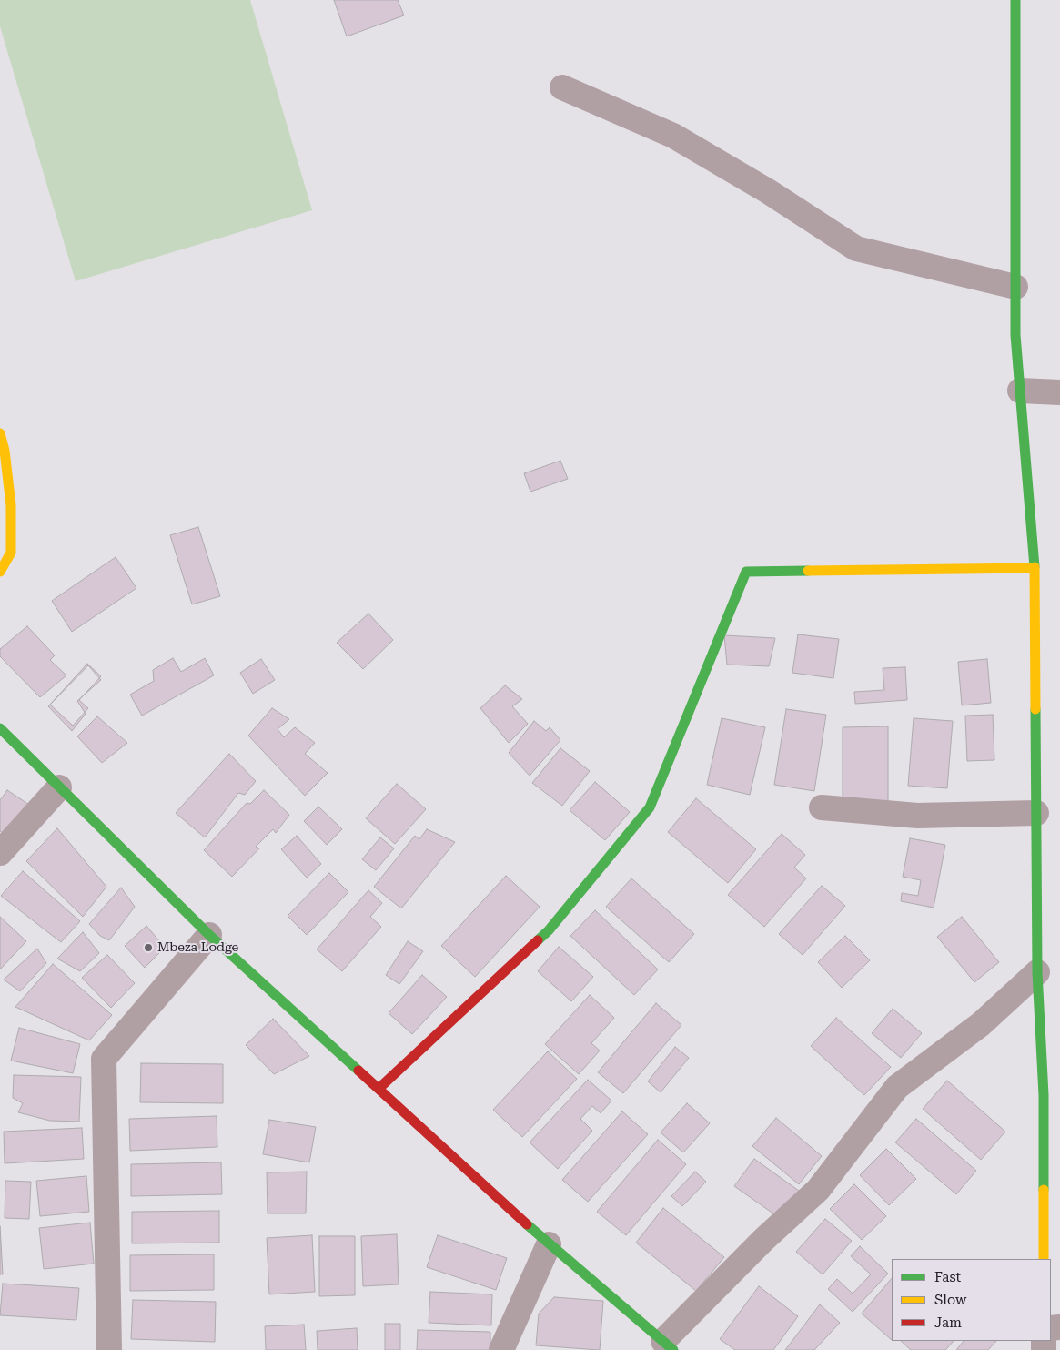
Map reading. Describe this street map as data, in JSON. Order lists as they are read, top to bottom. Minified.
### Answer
{"places":["Mbeza Lodge"],"legend":["Fast","Slow","Jam"]}
